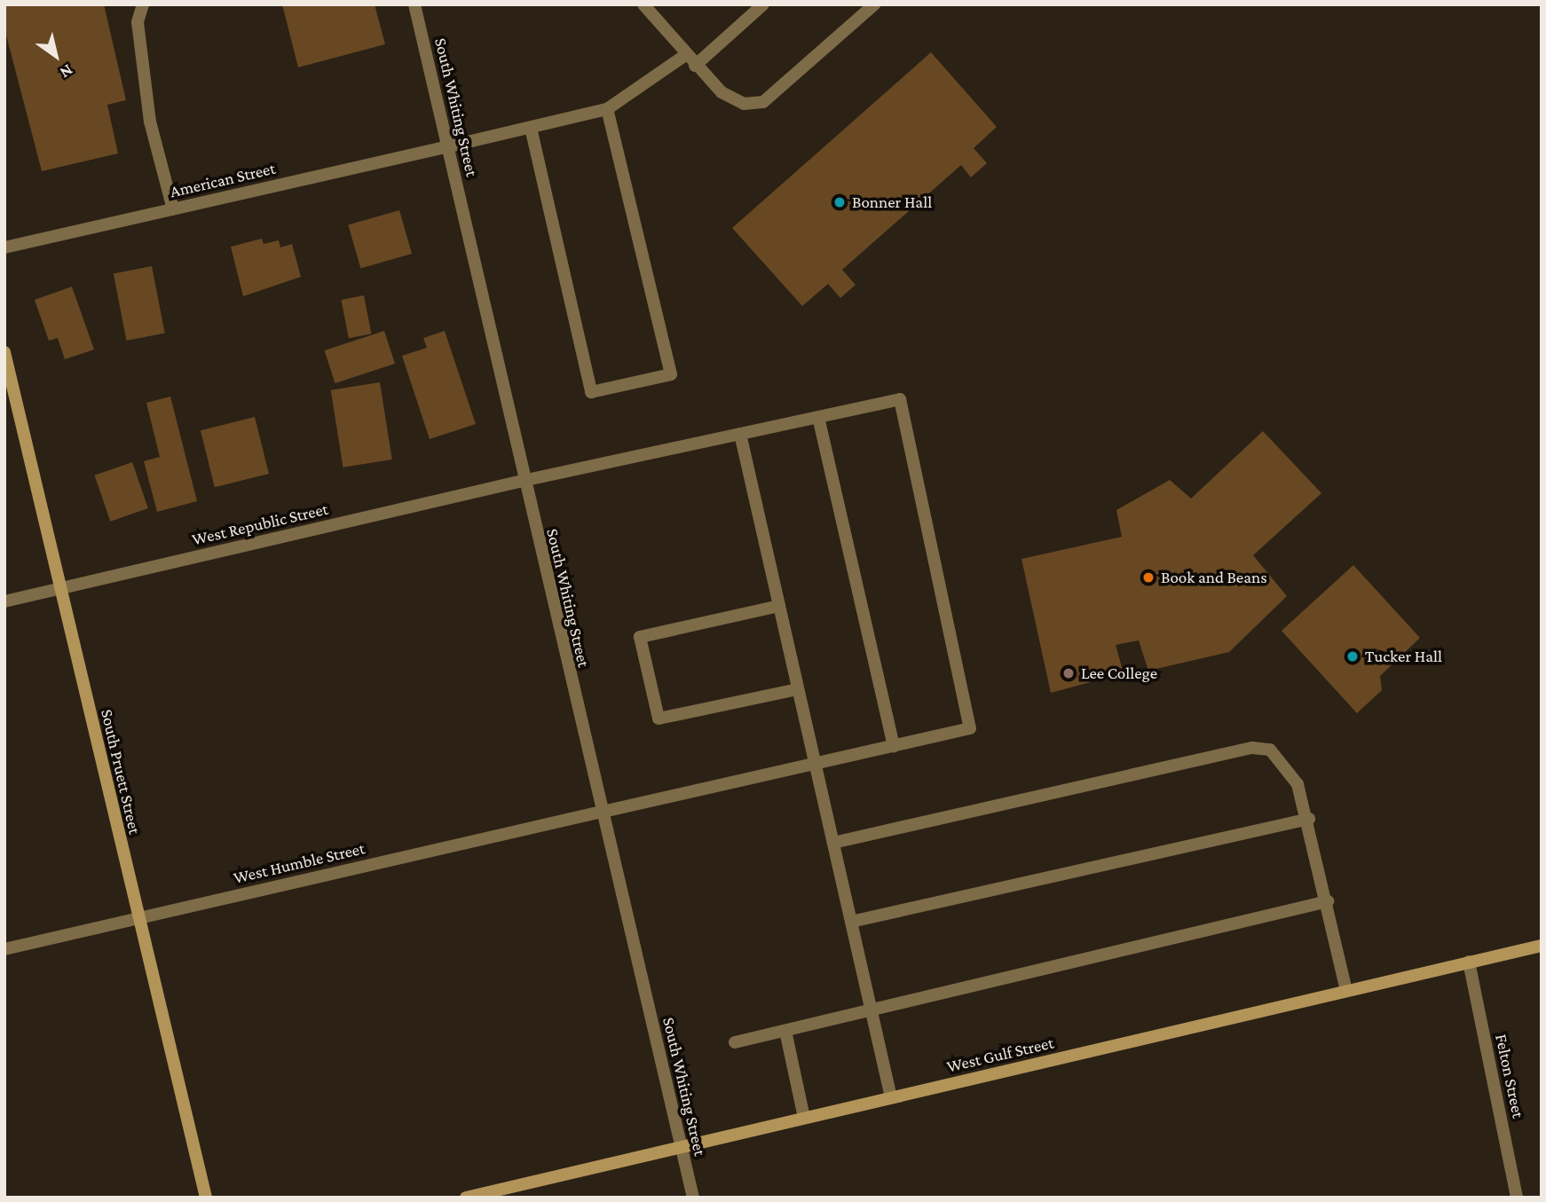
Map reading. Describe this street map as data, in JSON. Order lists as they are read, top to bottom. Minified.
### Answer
{"streets":{"street":["South Whiting Street","American Street","West Republic Street","South Pruett Street","West Humble Street","West Gulf Street","Felton Street"]},"crossings":[["South Whiting Street","American Street"],["South Whiting Street","West Republic Street"],["South Whiting Street","West Humble Street"],["South Whiting Street","West Gulf Street"],["West Republic Street","South Pruett Street"],["West Republic Street","West Humble Street"],["South Pruett Street","West Humble Street"],["West Gulf Street","Felton Street"]],"places":["Bonner Hall","Book and Beans","Tucker Hall","Lee College"],"north":"bottom right"}
